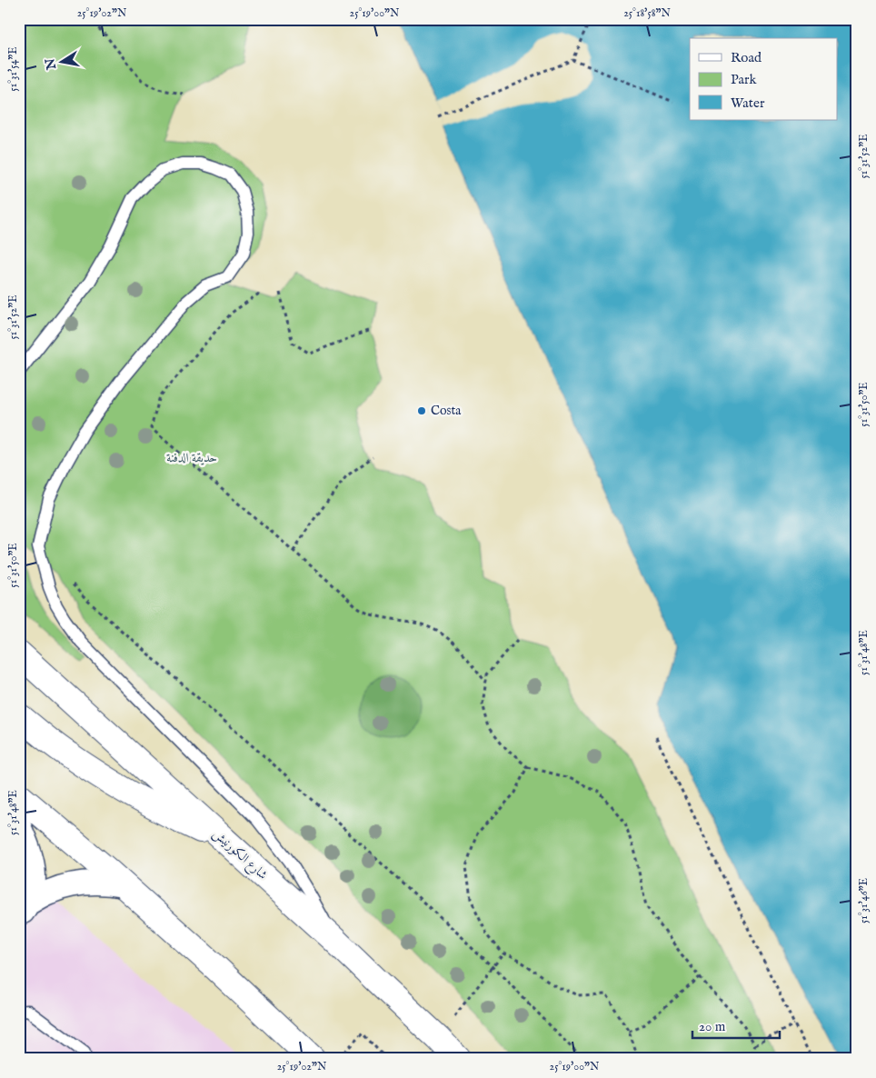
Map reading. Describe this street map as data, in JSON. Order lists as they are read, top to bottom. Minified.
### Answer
{"streets":{"main road":["شارع الكورنيش"]},"parks":["حديقة الدفنة"],"places":["Costa"],"legend":["Road","Park","Water"],"scale_bar":"20 m","north":"left","coordinates":["25°19'02\"N","25°19'00\"N","25°18'58\"N","51°31'54\"E","51°31'52\"E","51°31'50\"E","51°31'48\"E","51°31'46\"E"]}
